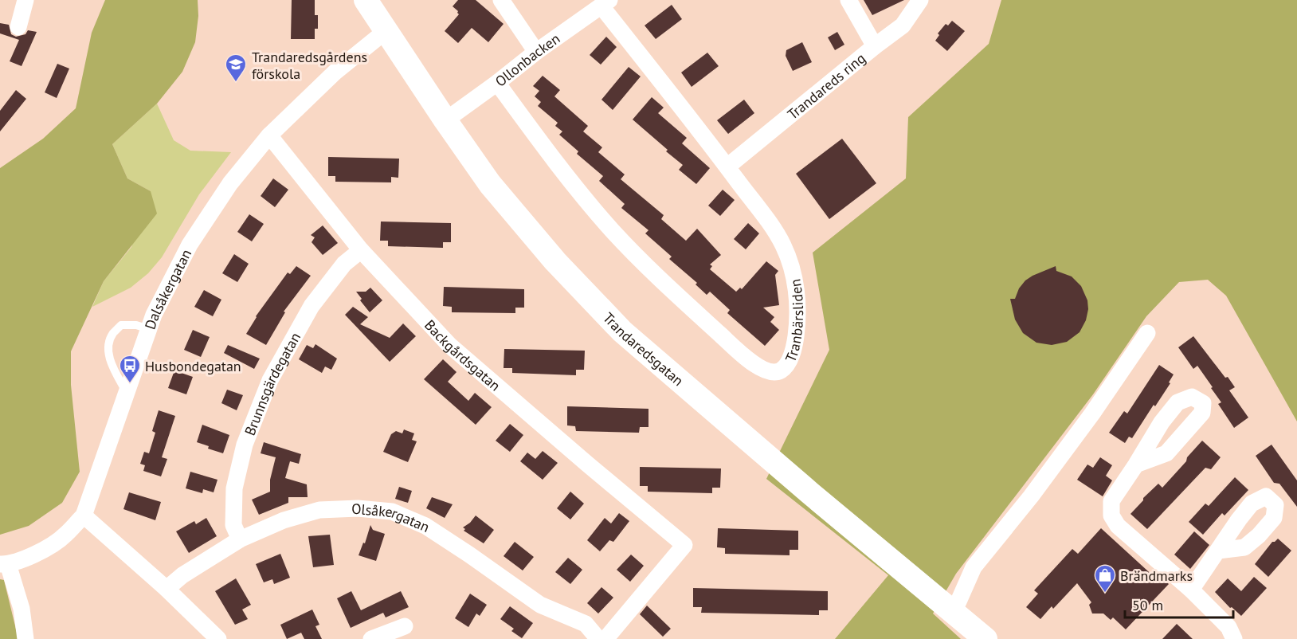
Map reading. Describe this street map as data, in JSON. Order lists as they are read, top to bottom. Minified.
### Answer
{"streets":{"street":["Ollonbacken","Trandareds ring","Dalsåkergatan","Tranbärsliden","Trandaredsgatan","Backgårdsgatan","Brunnsgärdegatan","Olsåkergatan"]},"crossings":[["Ollonbacken","Tranbärsliden"],["Ollonbacken","Trandaredsgatan"],["Trandareds ring","Tranbärsliden"],["Dalsåkergatan","Trandaredsgatan"],["Dalsåkergatan","Backgårdsgatan"],["Backgårdsgatan","Brunnsgärdegatan"],["Brunnsgärdegatan","Olsåkergatan"]],"places":{"school or university":["Trandaredsgårdens förskola"],"bus stop":["Husbondegatan"],"shop":["Brändmarks"]},"scale_bar":"50 m"}
